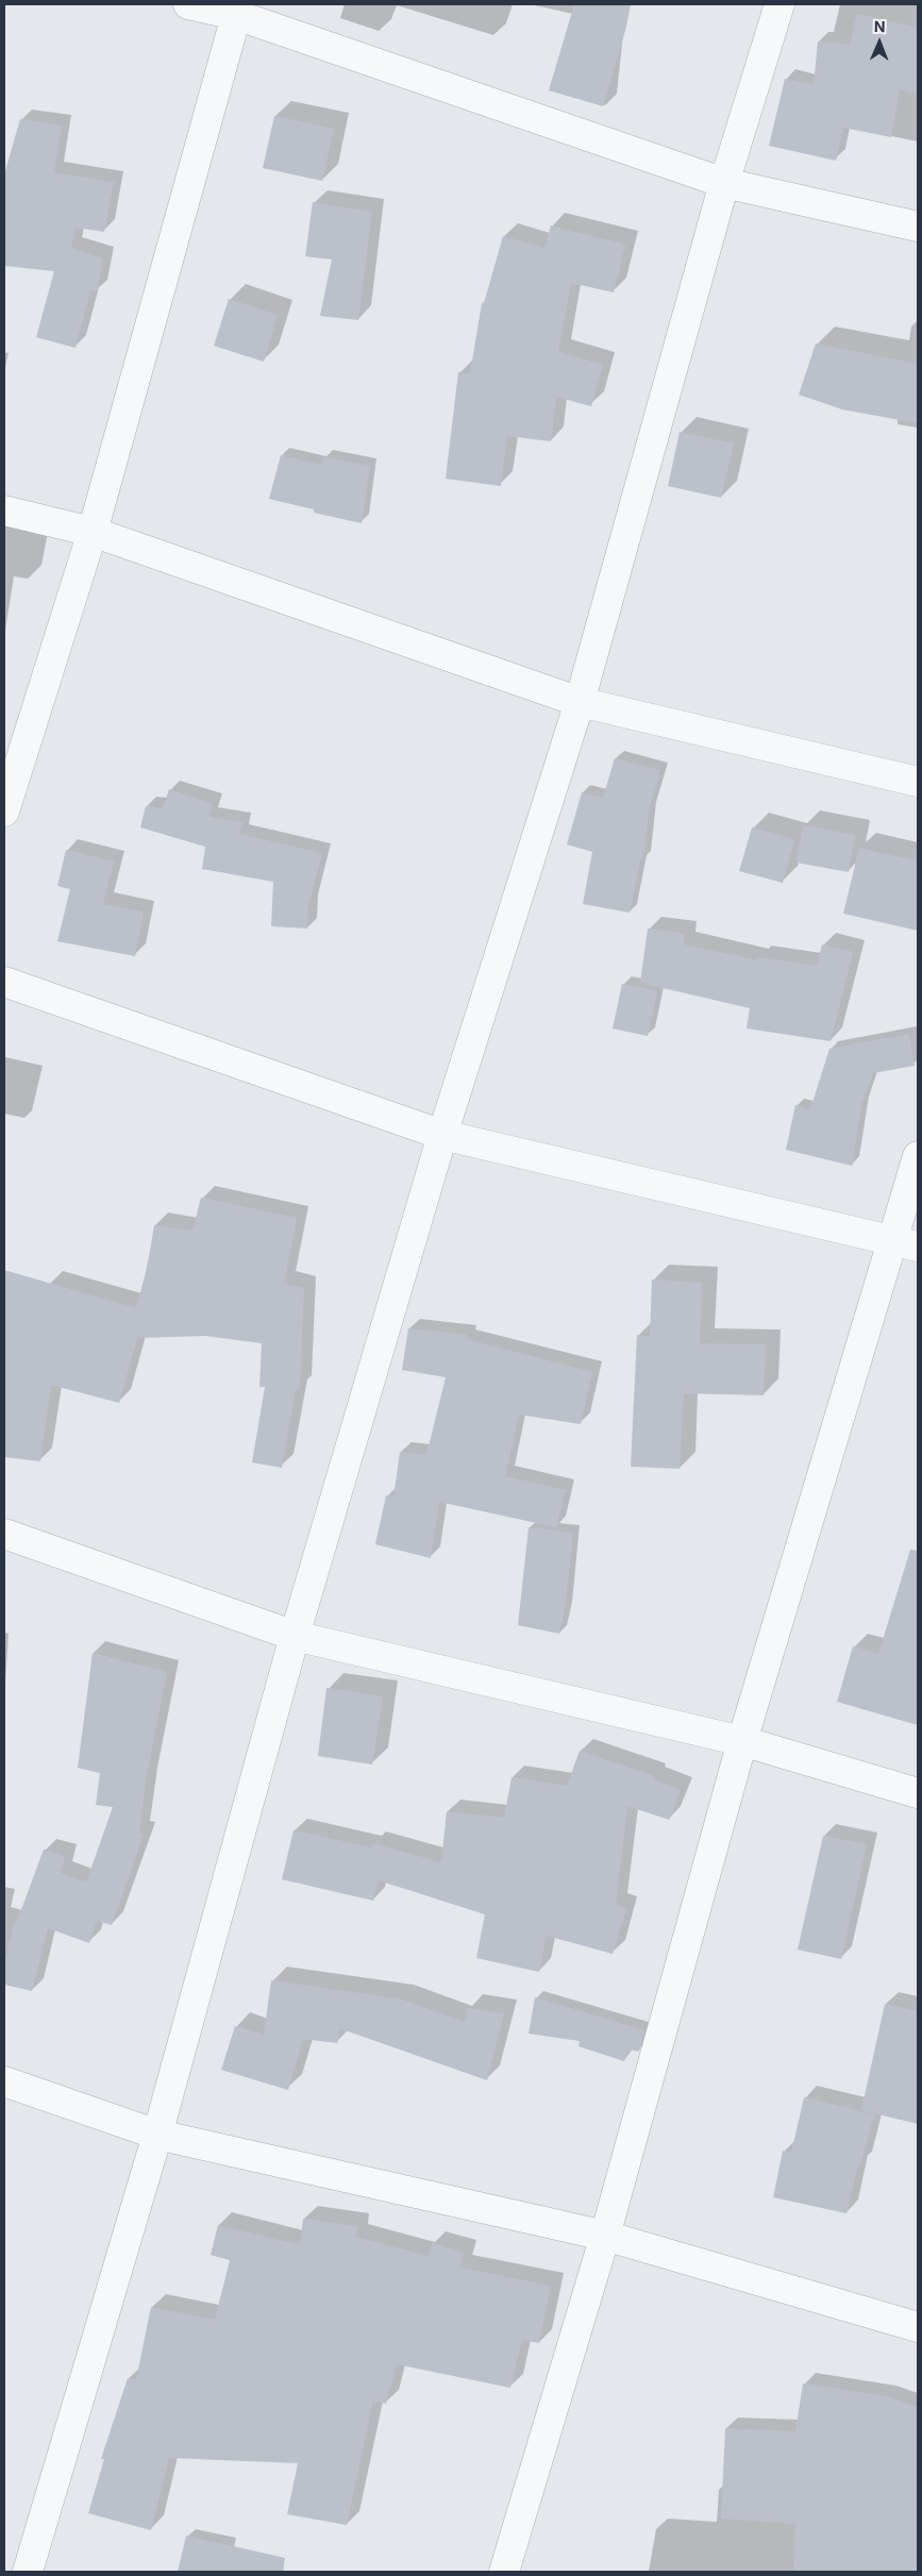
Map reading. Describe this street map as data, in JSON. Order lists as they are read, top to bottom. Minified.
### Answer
{"north":"top"}
